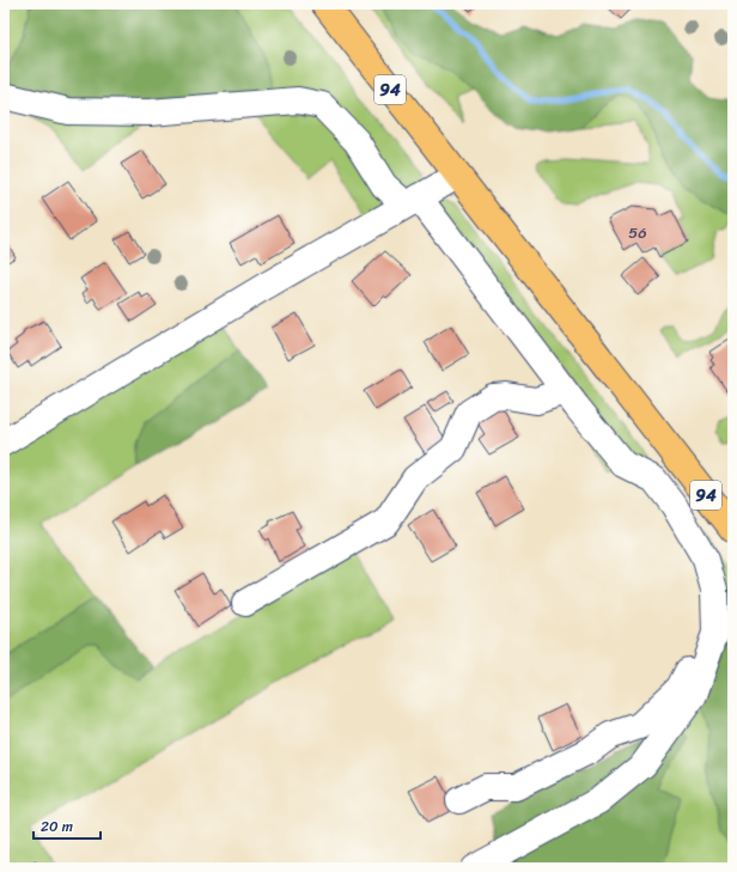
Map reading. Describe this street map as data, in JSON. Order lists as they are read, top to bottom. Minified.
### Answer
{"streets":{"main road":["94"]},"house_numbers":["56"],"scale_bar":"20 m"}
